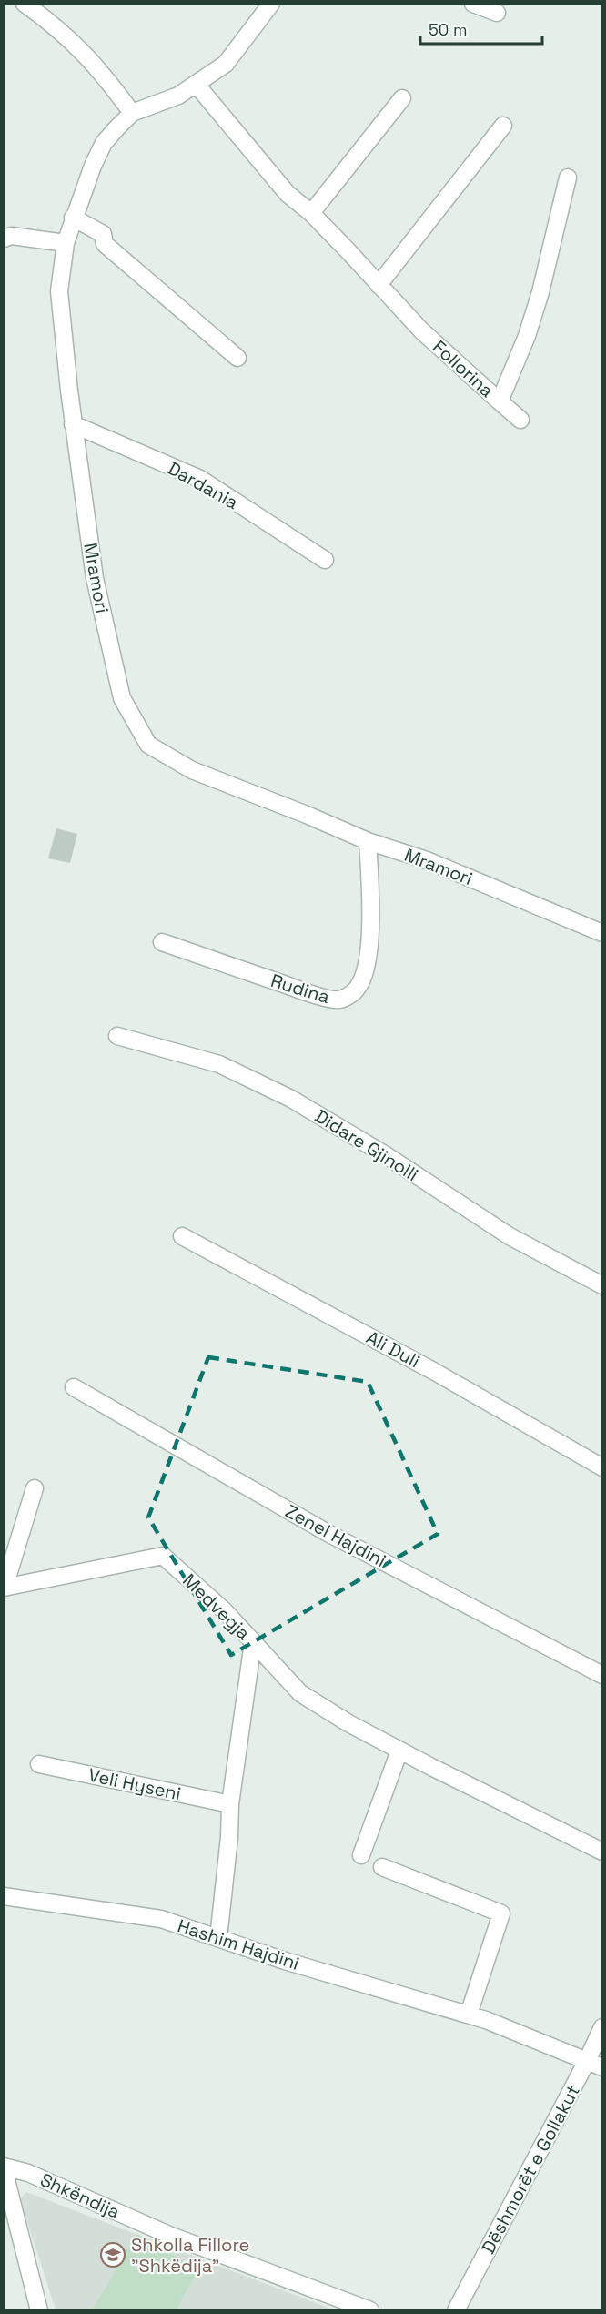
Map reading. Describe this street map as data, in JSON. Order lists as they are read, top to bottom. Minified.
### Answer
{"streets":{"street":["Follorina","Dardania","Mramori","Rudina","Didare Gjinolli","Ali Duli","Zenel Hajdini","Medvegja","Veli Hyseni","Hashim Hajdini","Dëshmorët e Gollakut","Shkëndija"]},"crossings":[["Follorina","Mramori"],["Dardania","Mramori"],["Mramori","Rudina"],["Hashim Hajdini","Dëshmorët e Gollakut"]],"places":{"school or university":["Shkolla Fillore \"Shkëdija\""]},"scale_bar":"50 m"}
